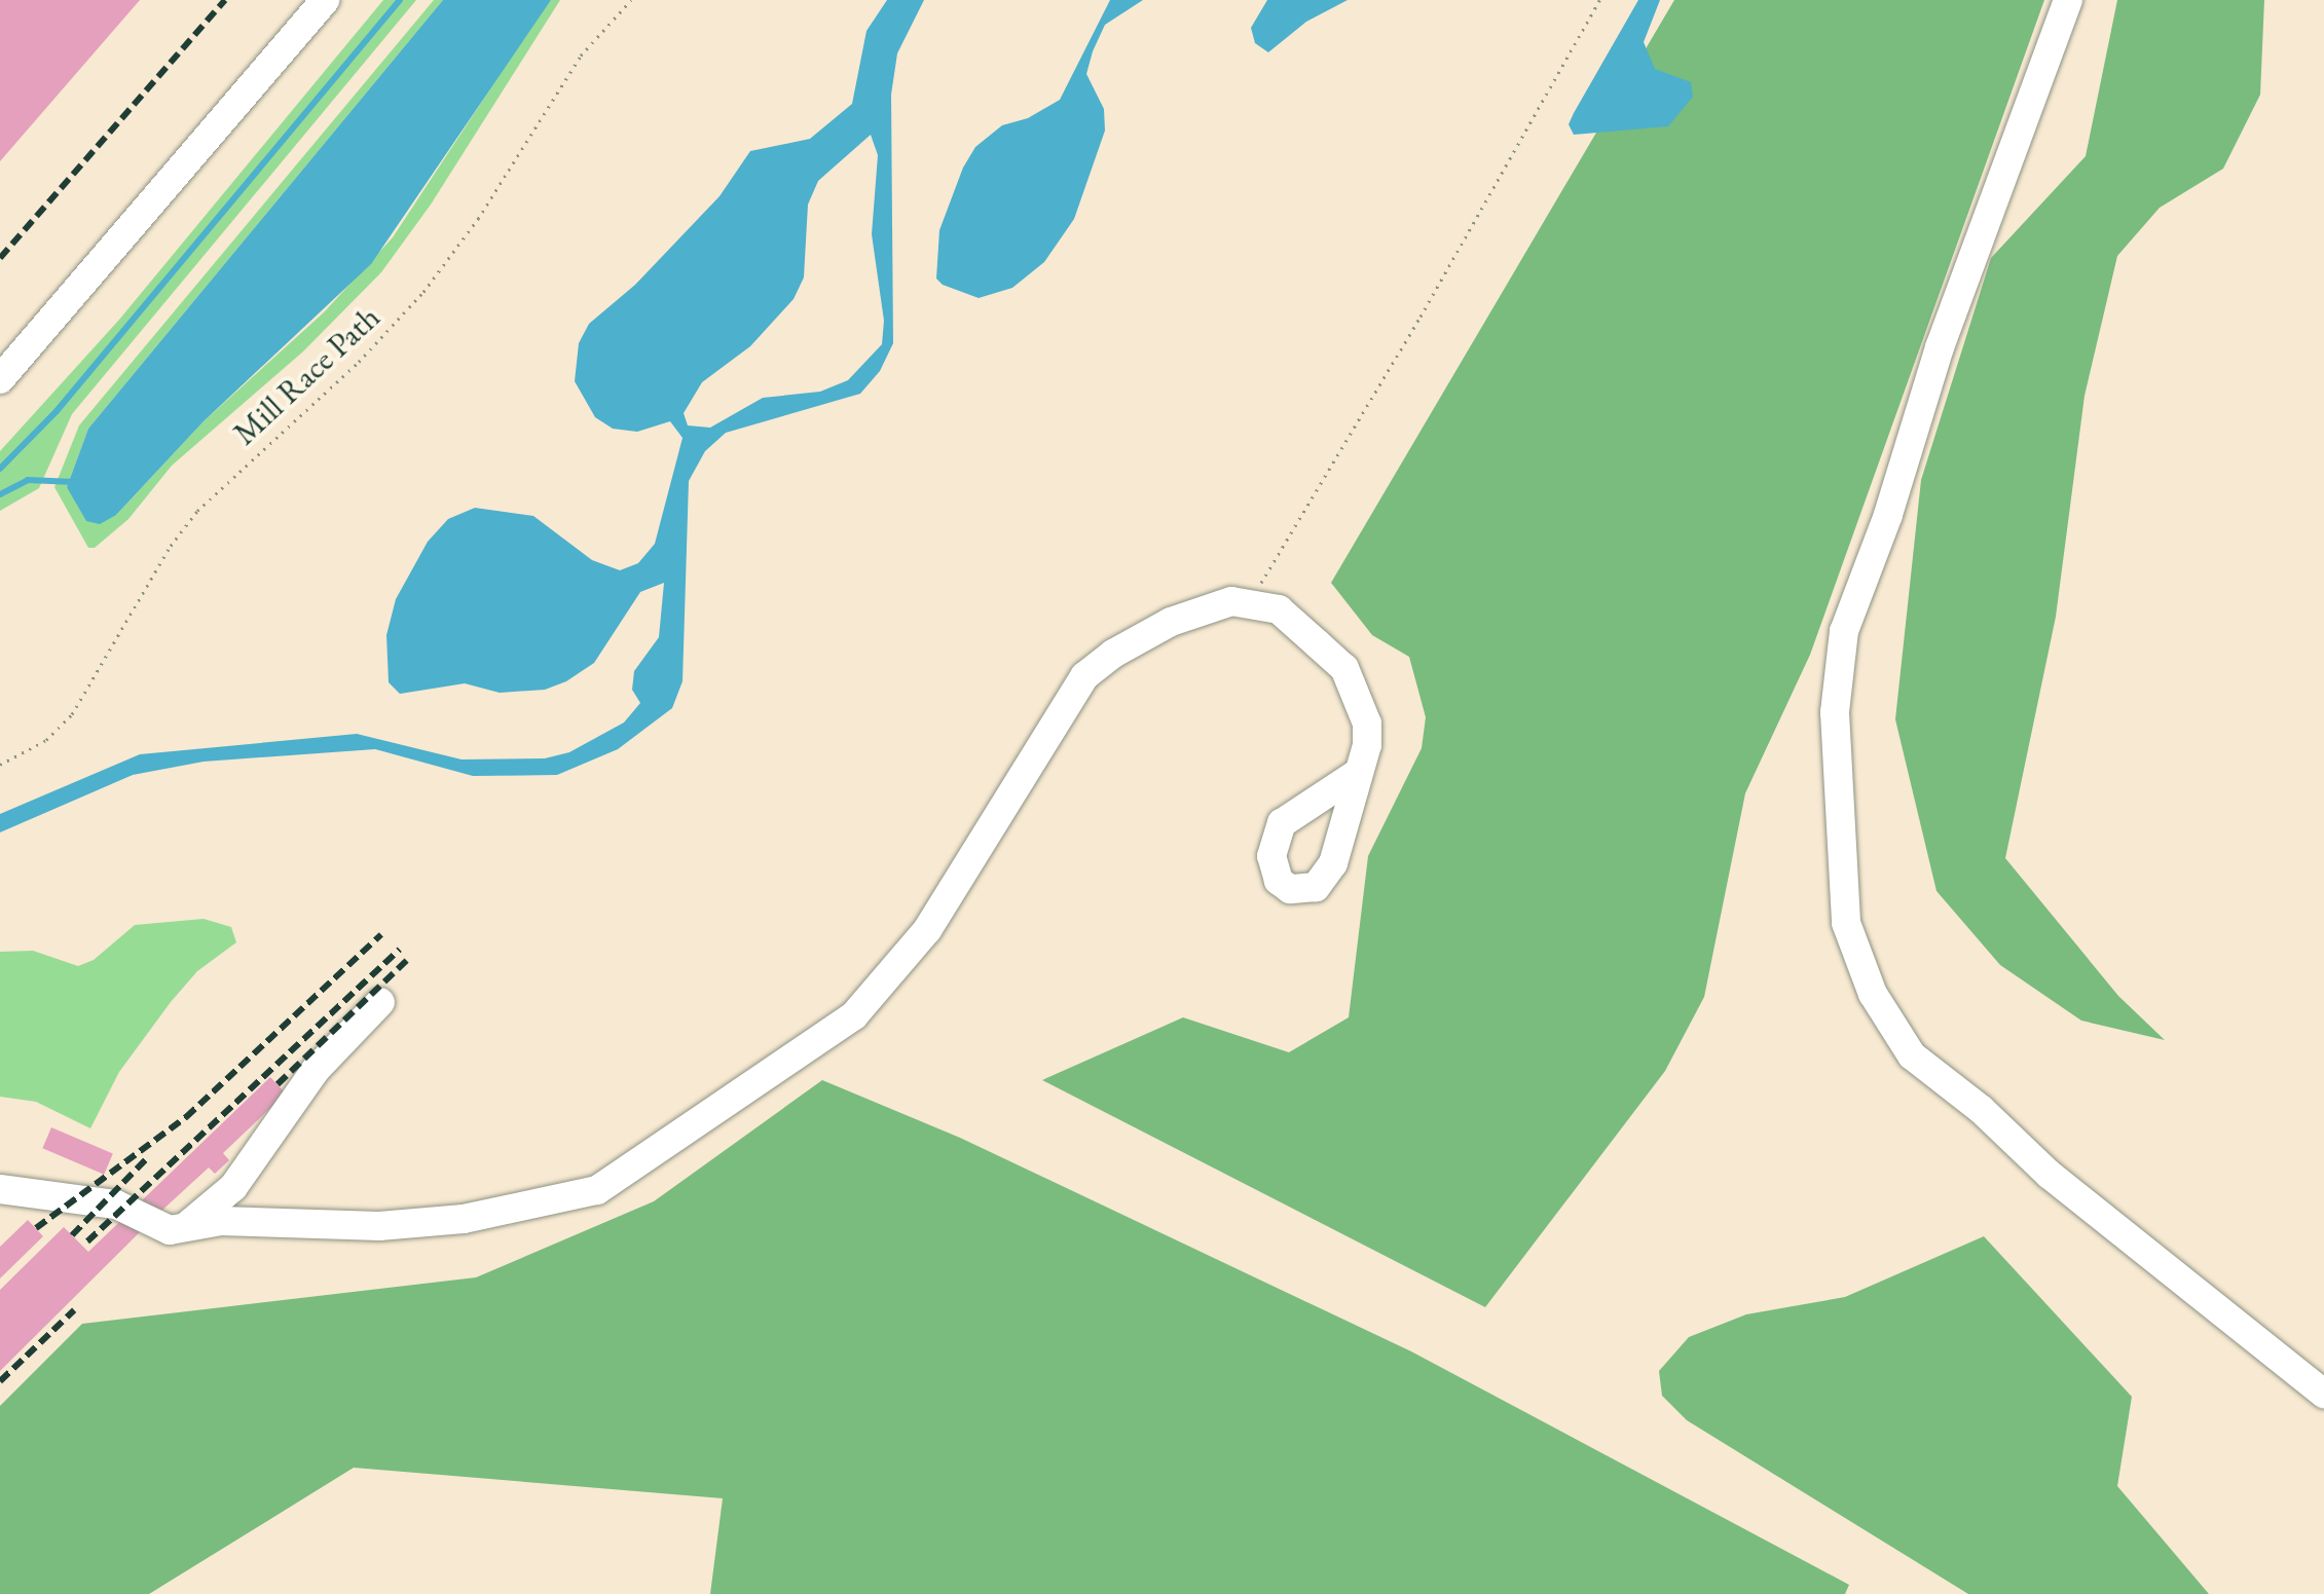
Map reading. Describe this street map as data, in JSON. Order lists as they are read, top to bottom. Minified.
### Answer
{"streets":{"path":["Mill Race Path"]}}
